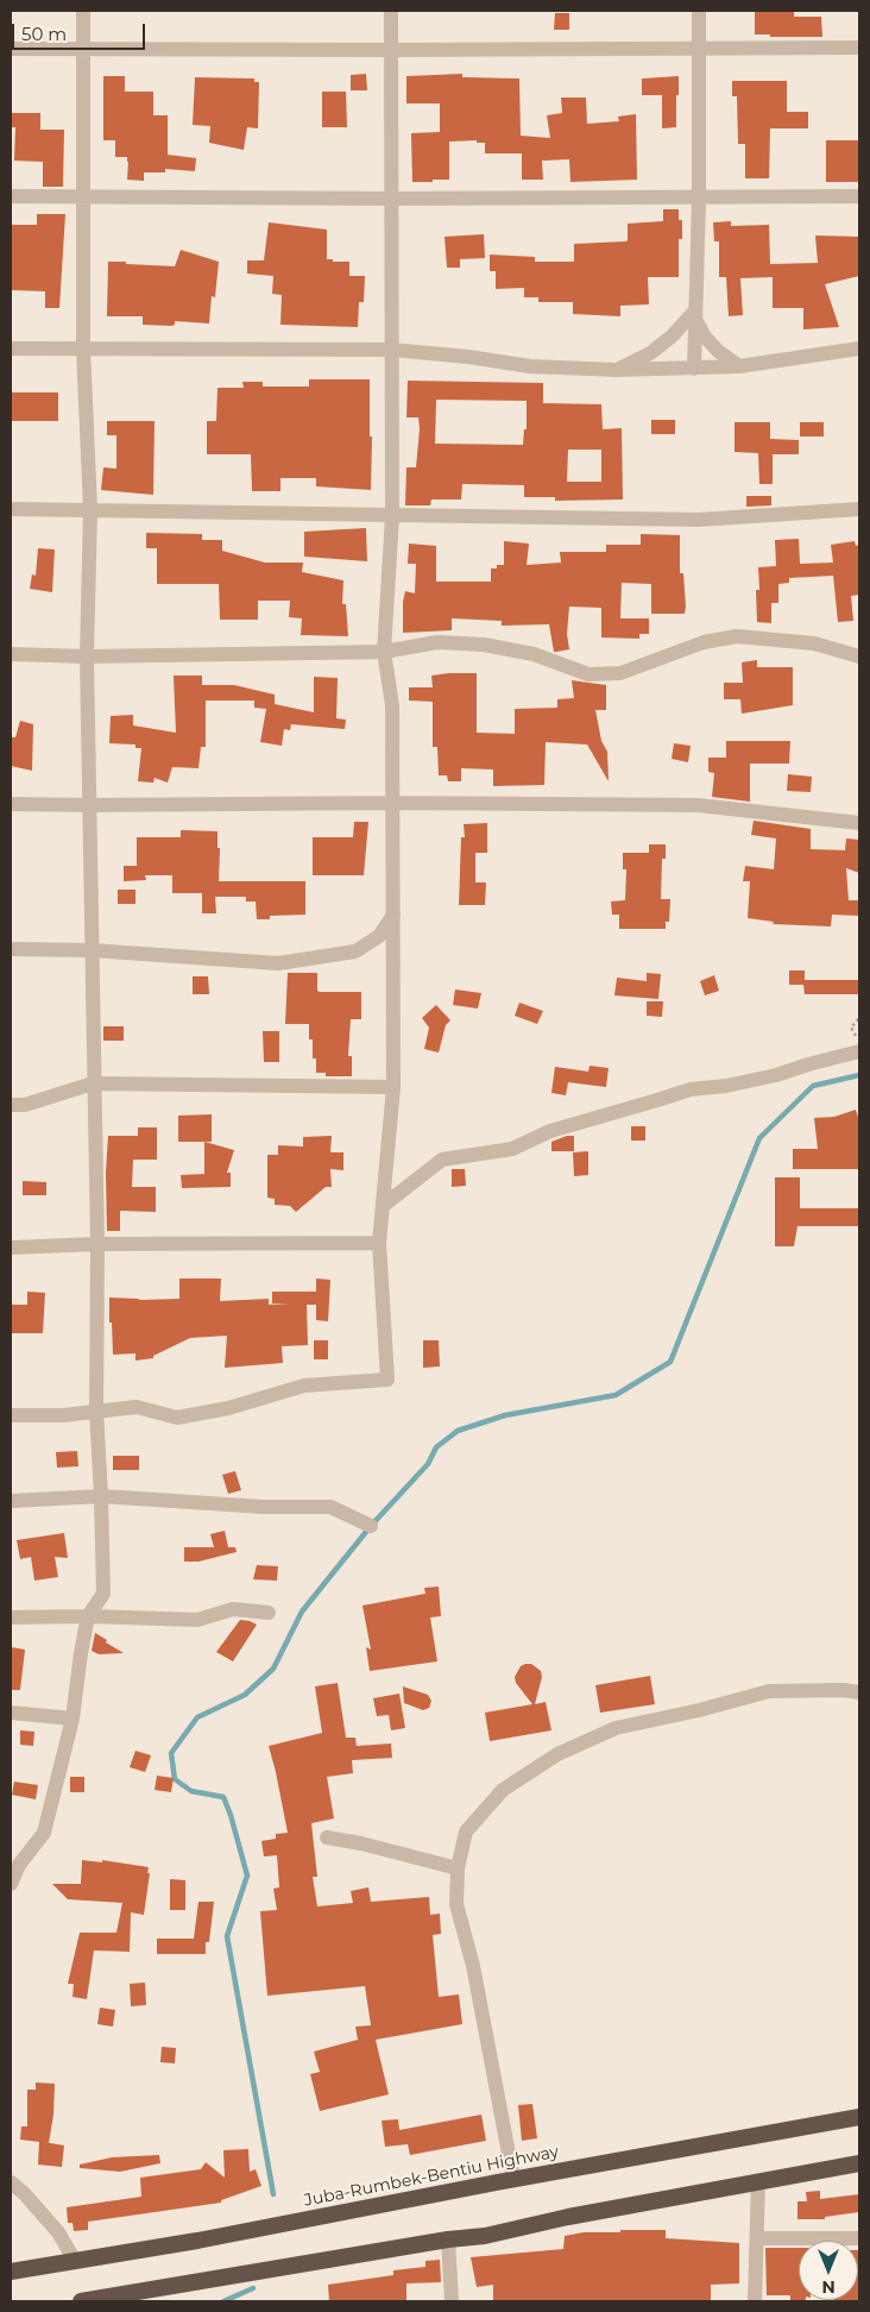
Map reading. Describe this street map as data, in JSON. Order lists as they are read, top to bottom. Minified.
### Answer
{"streets":{"highway":["Juba-Rumbek-Bentiu Highway"]},"scale_bar":"50 m","north":"bottom"}
